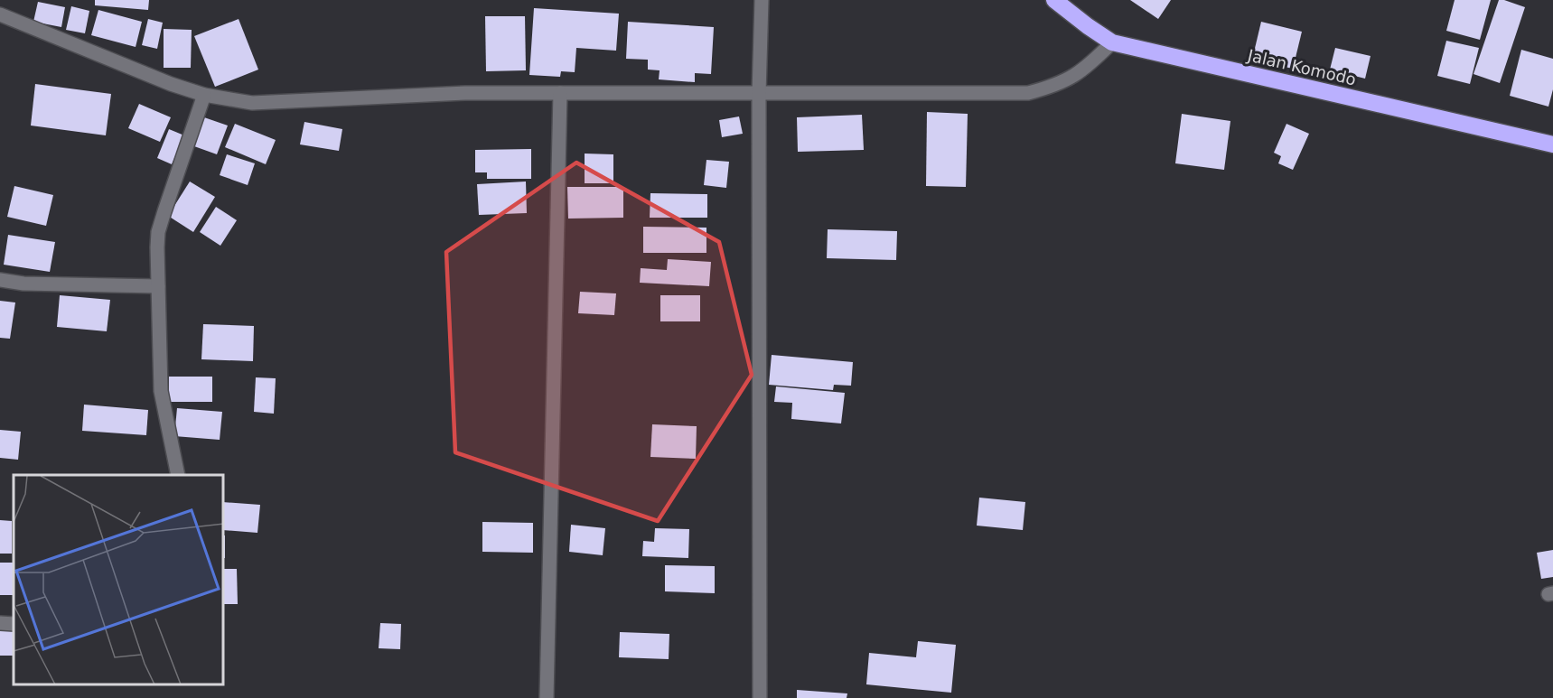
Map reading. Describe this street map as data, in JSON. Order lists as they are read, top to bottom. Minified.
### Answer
{"streets":{"highway":["Jalan Komodo"]}}
